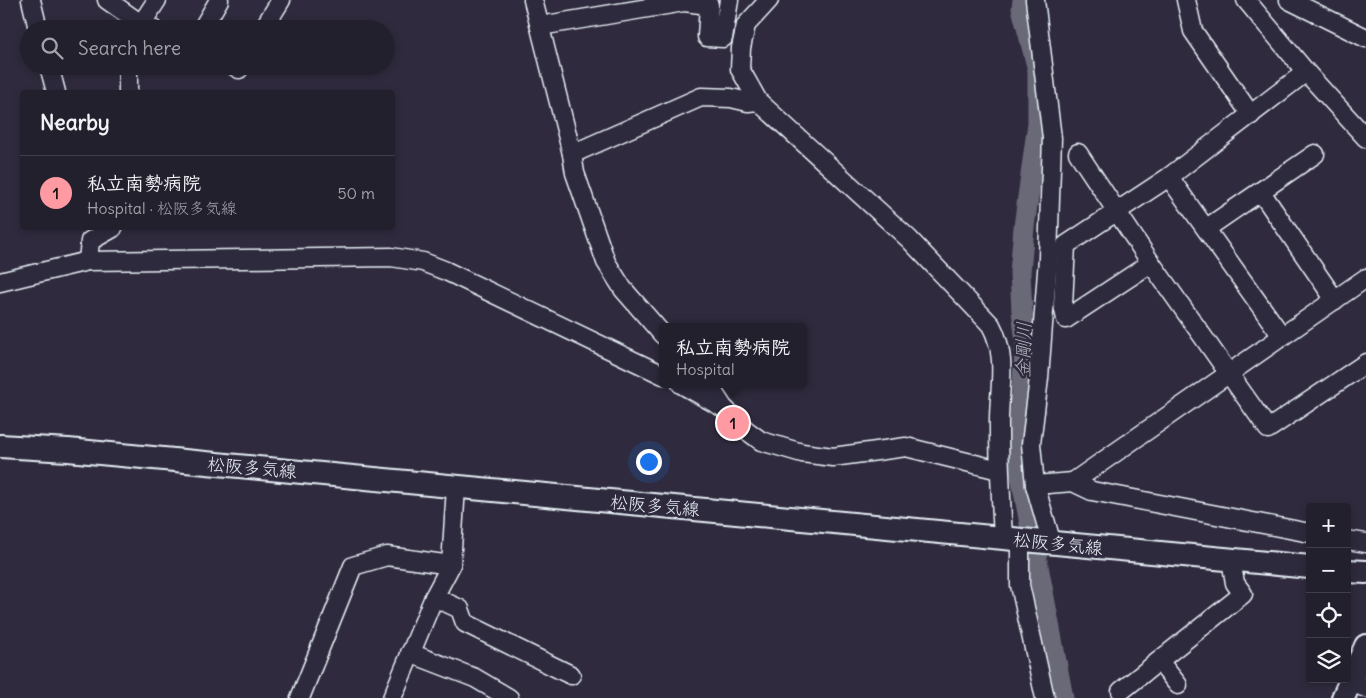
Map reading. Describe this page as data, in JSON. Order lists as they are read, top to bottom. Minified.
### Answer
{"streets":{"main road":["松阪多気線"]},"water":["金剛川"],"page":{"search":"Search here","heading":"Nearby","list":[{"mark":"1","name":"私立南勢病院","note":"Hospital · 松阪多気線","value":"50 m"}],"popup":["私立南勢病院","Hospital"],"pins":"1","map_buttons":["+","−"]}}
